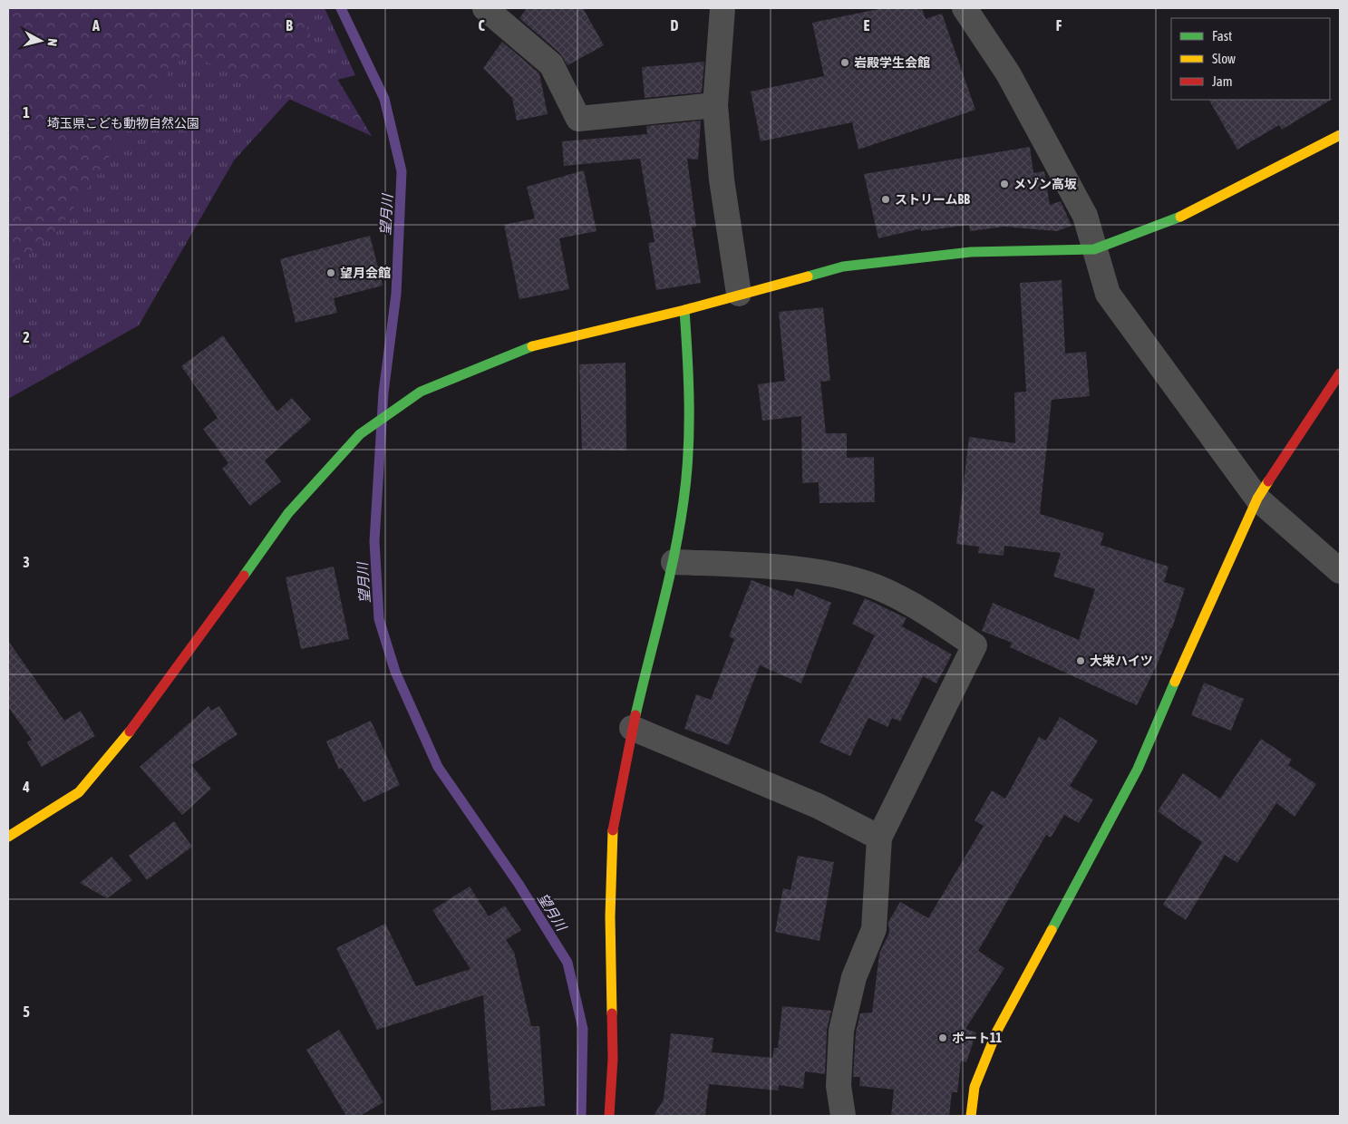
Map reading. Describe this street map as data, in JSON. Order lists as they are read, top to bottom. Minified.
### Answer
{"water":["望月川"],"parks":["埼玉県こども動物自然公園"],"places":["岩殿学生会館","メゾン高坂","ストリームBB","望月会館","大栄ハイツ","ポート11"],"legend":["Fast","Slow","Jam"],"north":"right","grid":{"columns":["A","B","C","D","E","F"],"rows":["1","2","3","4","5"]}}
